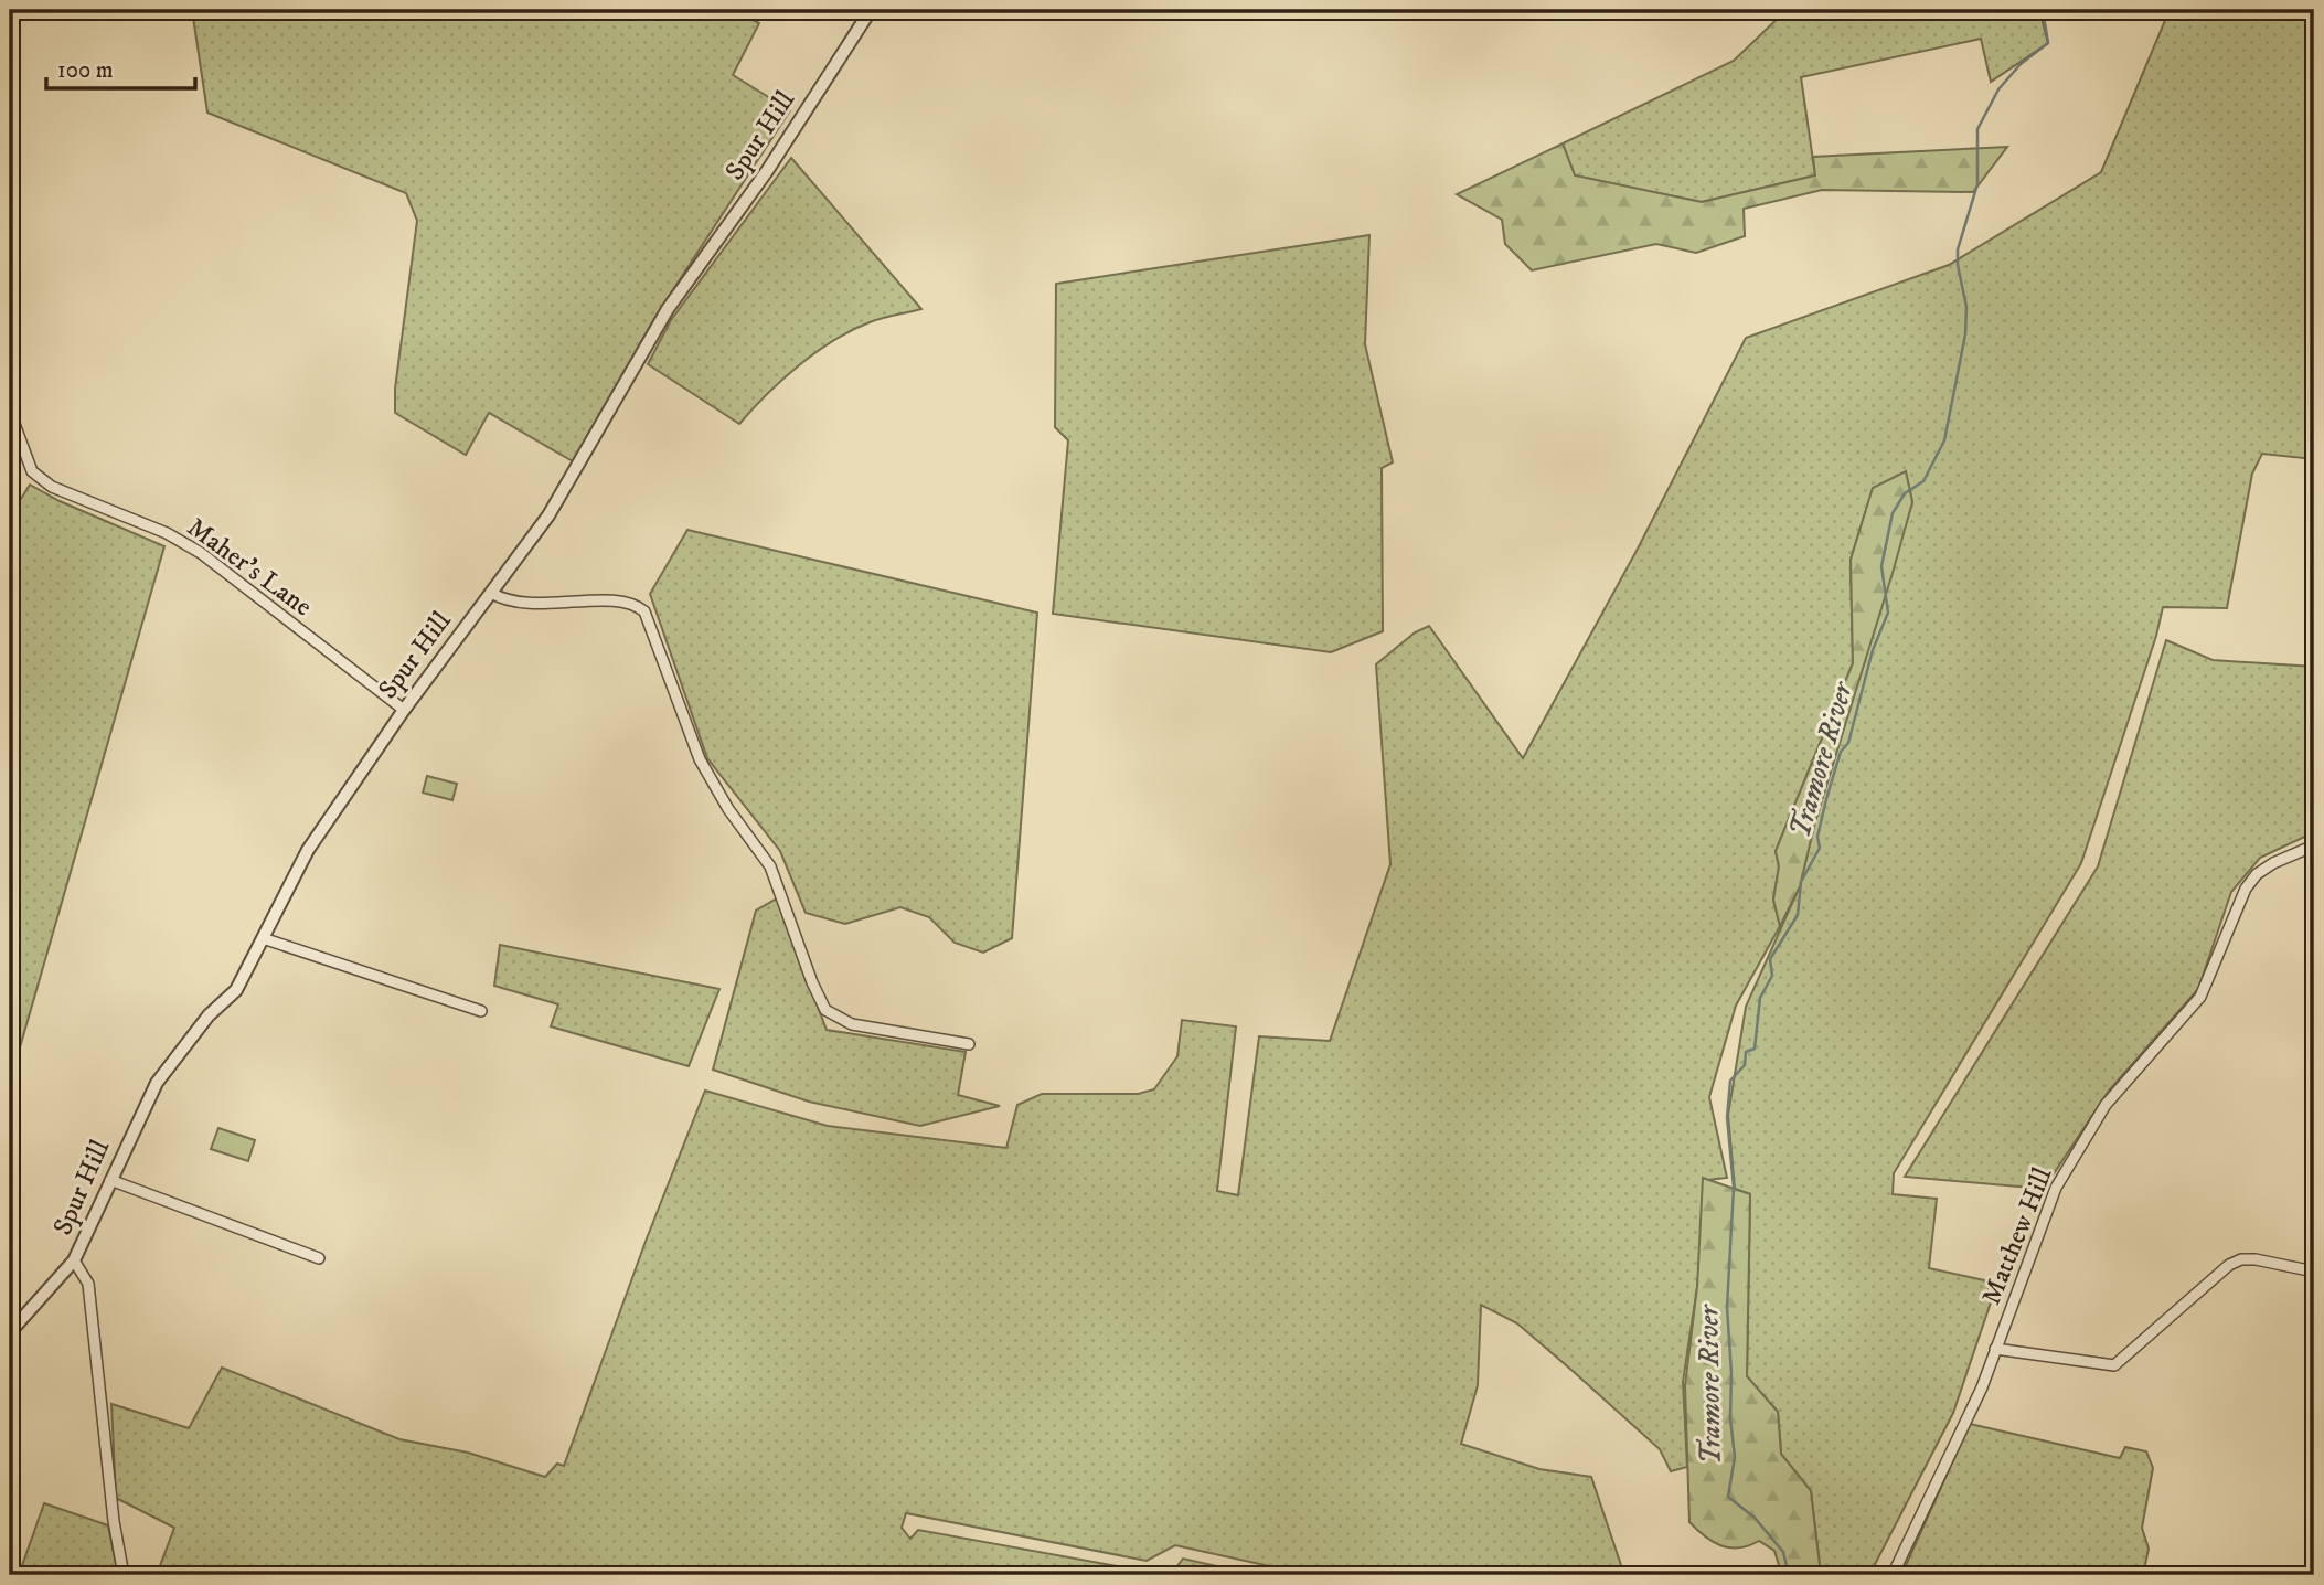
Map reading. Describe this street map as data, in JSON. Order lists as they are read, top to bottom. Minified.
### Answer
{"streets":{"street":["Spur Hill","Maher's Lane","Matthew Hill"]},"crossings":[["Spur Hill","Maher's Lane"]],"water":["Tramore River"],"scale_bar":"100 m"}
